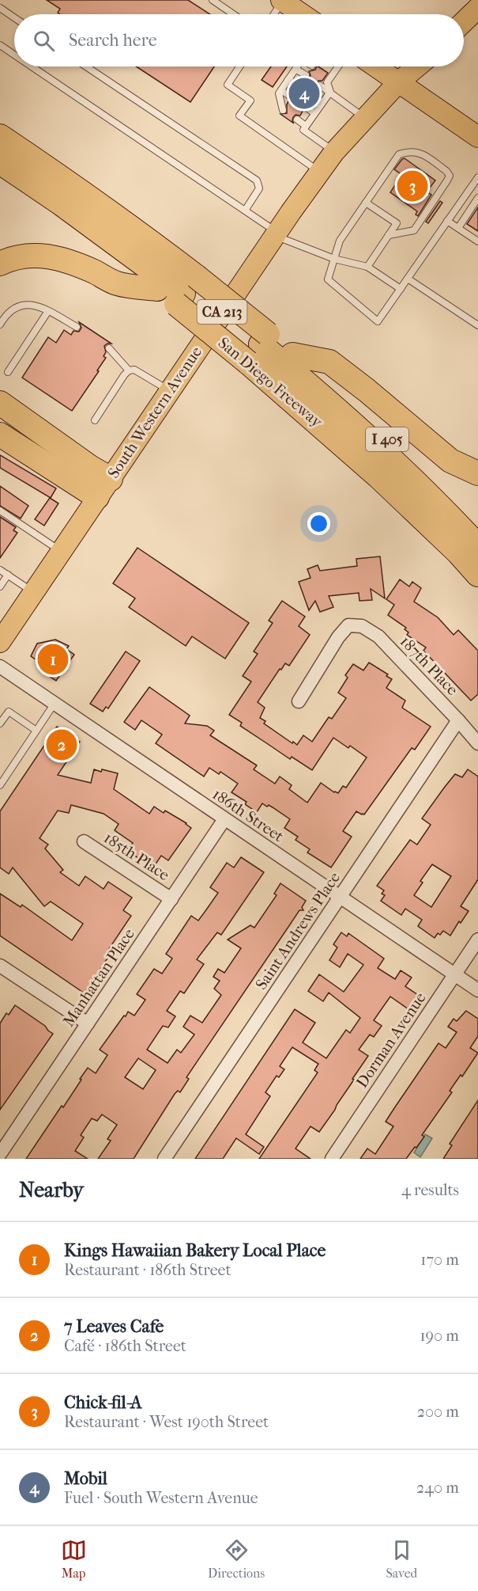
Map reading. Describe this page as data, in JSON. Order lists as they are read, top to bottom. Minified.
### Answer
{"streets":{"highway":["San Diego Freeway","I 405"],"main road":["CA 213","South Western Avenue"],"street":["187th Place","186th Street","185th Place","Saint Andrews Place","Manhattan Place","Dorman Avenue"]},"crossings":[["187th Place","Saint Andrews Place"],["186th Street","Saint Andrews Place"],["186th Street","Manhattan Place"],["186th Street","Dorman Avenue"],["185th Place","Manhattan Place"]],"page":{"search":"Search here","pins":["4","3","1","2"],"heading":["Nearby","4 results"],"list":[{"mark":"1","name":"Kings Hawaiian Bakery Local Place","note":"Restaurant · 186th Street","value":"170 m"},{"mark":"2","name":"7 Leaves Cafe","note":"Café · 186th Street","value":"190 m"},{"mark":"3","name":"Chick-fil-A","note":"Restaurant · West 190th Street","value":"200 m"},{"mark":"4","name":"Mobil","note":"Fuel · South Western Avenue","value":"240 m"}],"nav":["Map","Directions","Saved"]}}
